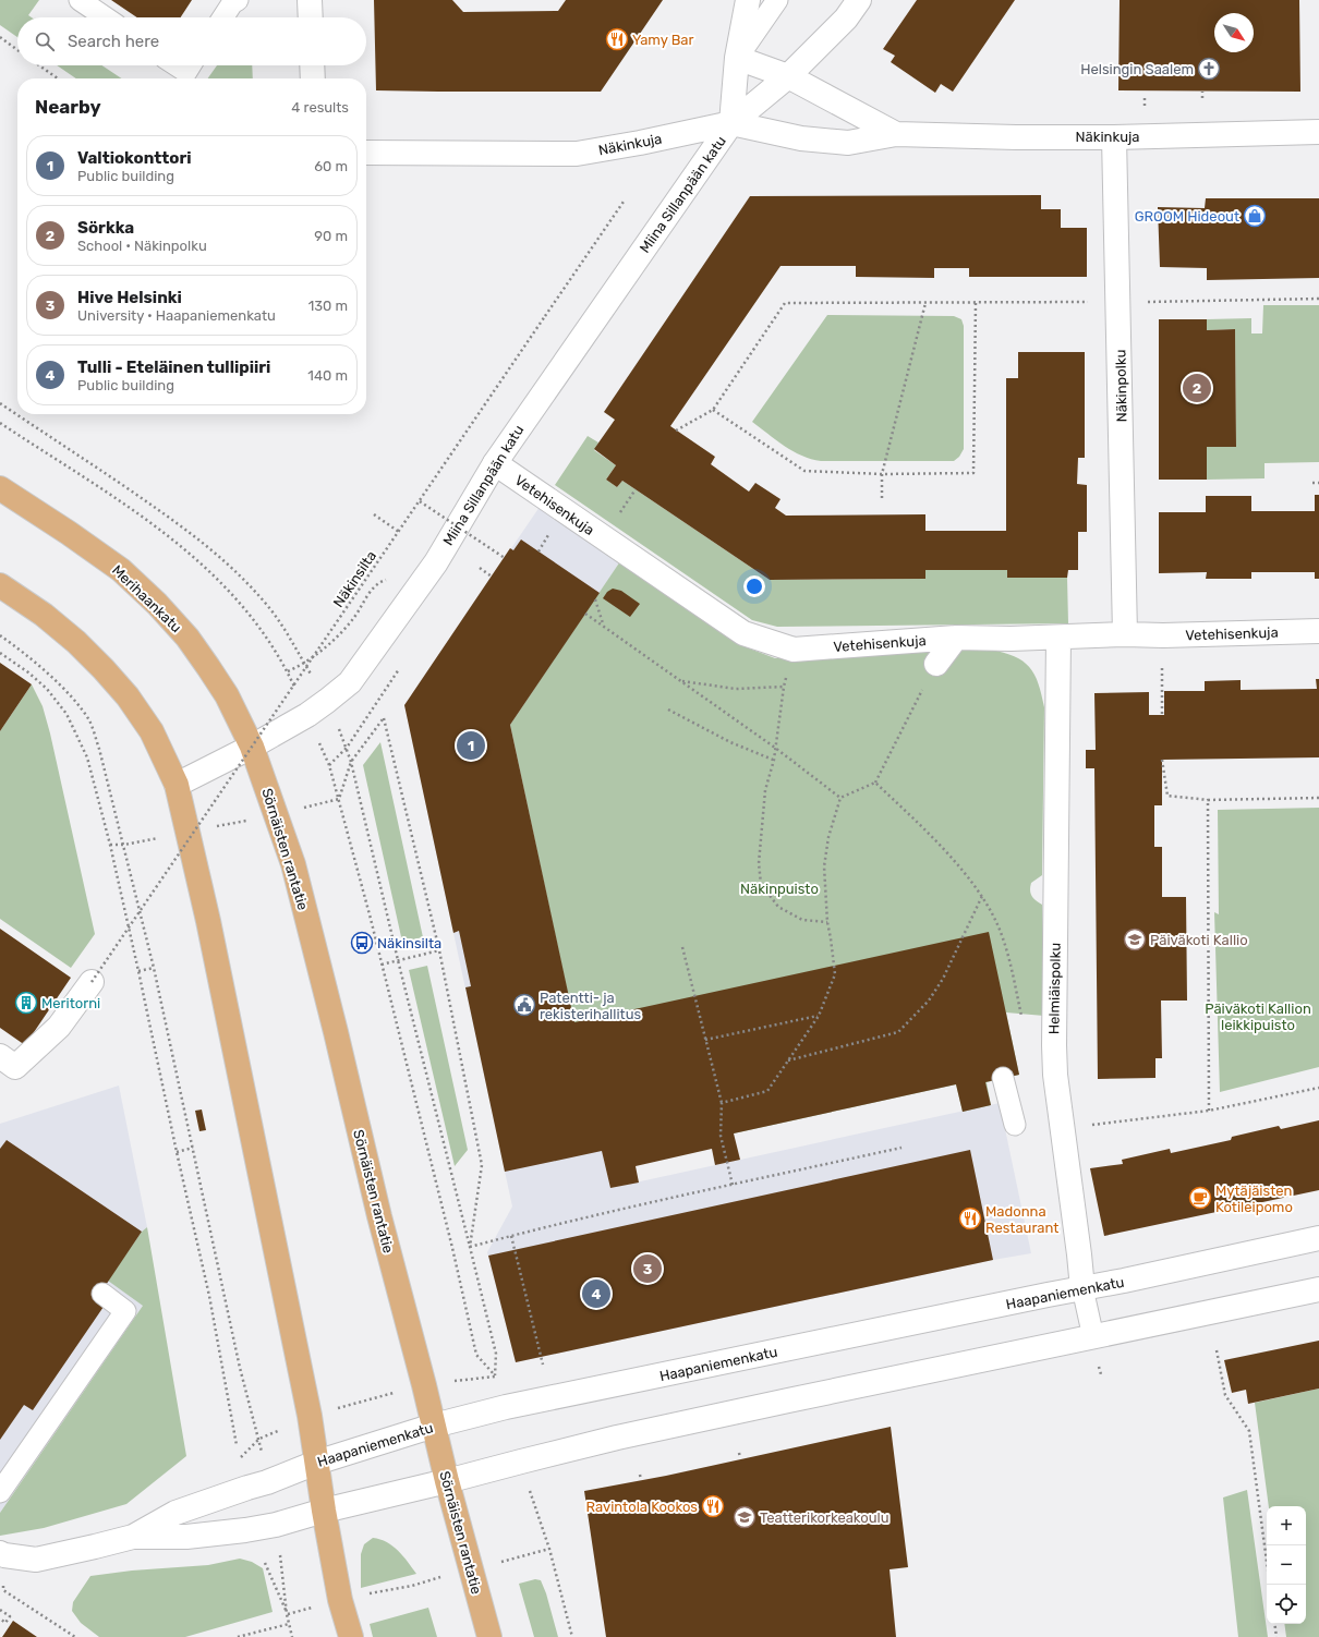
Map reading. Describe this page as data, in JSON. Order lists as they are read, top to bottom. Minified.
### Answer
{"streets":{"main road":["Merihaankatu","Sörnäisten rantatie"],"street":["Näkinkuja","Miina Sillanpään katu","Näkinpolku","Vetehisenkuja","Helmiäispolku","Haapaniemenkatu"],"path":["Näkinsilta"]},"crossings":[["Näkinkuja","Miina Sillanpään katu"],["Näkinkuja","Näkinpolku"],["Miina Sillanpään katu","Vetehisenkuja"],["Miina Sillanpään katu","Merihaankatu"],["Miina Sillanpään katu","Sörnäisten rantatie"],["Näkinpolku","Vetehisenkuja"],["Vetehisenkuja","Helmiäispolku"],["Merihaankatu","Sörnäisten rantatie"],["Sörnäisten rantatie","Haapaniemenkatu"],["Helmiäispolku","Haapaniemenkatu"]],"parks":["Näkinpuisto","Päiväkoti Kallion leikkipuisto"],"places":{"restaurant":["Yamy Bar","Madonna Restaurant","Ravintola Kookos"],"church":["Helsingin Saalem"],"shop":["GROOM Hideout"],"school or university":["Päiväkoti Kallio","Teatterikorkeakoulu"],"bus stop":["Näkinsilta"],"building":["Meritorni"],"public building":["Patentti- ja rekisterihallitus"],"cafe":["Mytäjäisten Kotileipomo"]},"north":"bottom right","page":{"search":"Search here","heading":["Nearby","4 results"],"list":[{"mark":"1","name":"Valtiokonttori","note":"Public building","value":"60 m"},{"mark":"2","name":"Sörkka","note":"School · Näkinpolku","value":"90 m"},{"mark":"3","name":"Hive Helsinki","note":"University · Haapaniemenkatu","value":"130 m"},{"mark":"4","name":"Tulli - Eteläinen tullipiiri","note":"Public building","value":"140 m"}],"pins":["2","1","3","4"],"map_buttons":["+","−"]}}
